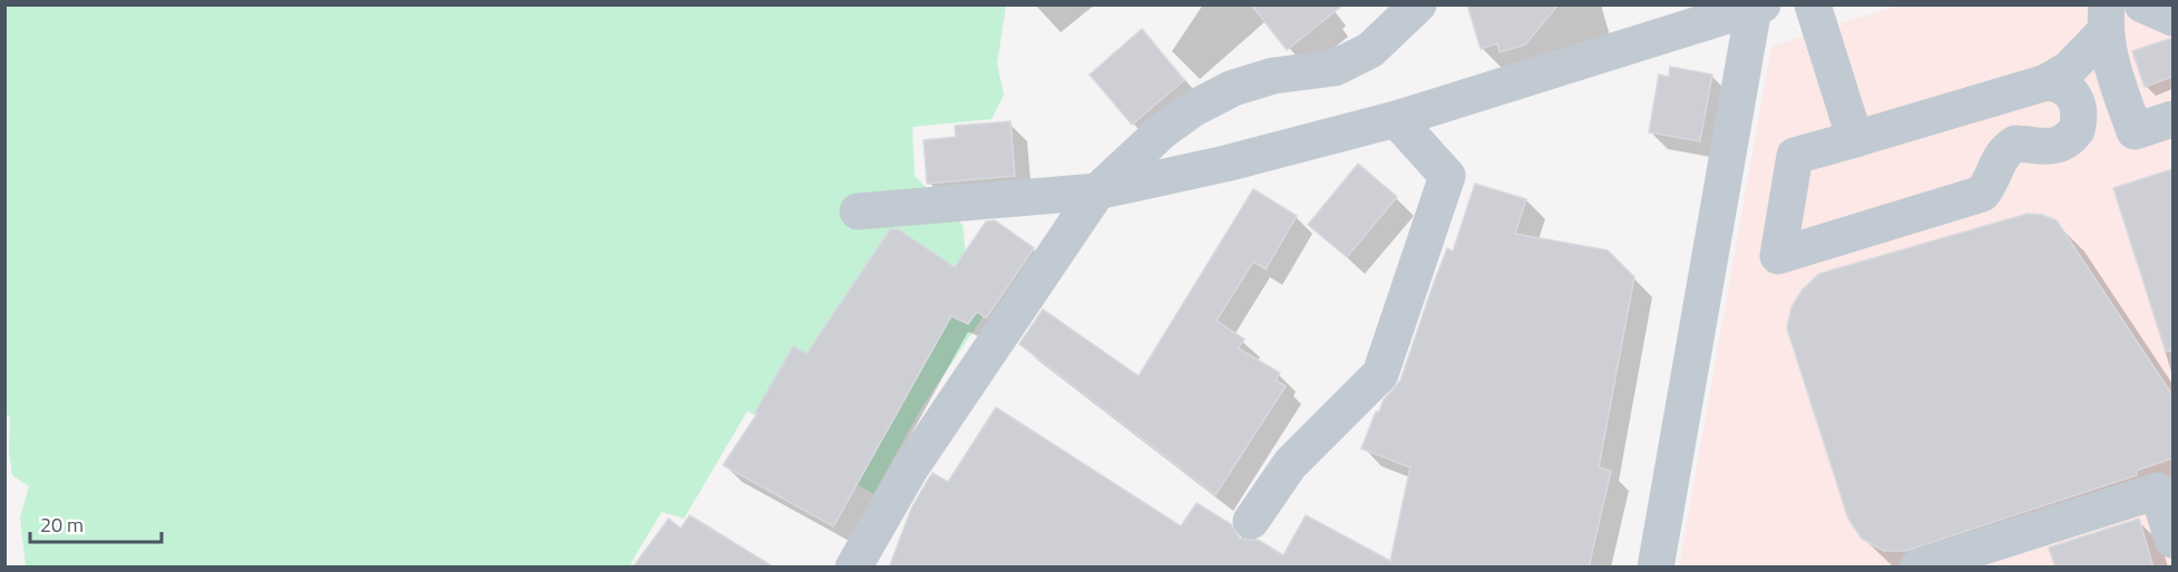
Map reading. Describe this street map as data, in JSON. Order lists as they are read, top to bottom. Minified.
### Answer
{"scale_bar":"20 m"}
